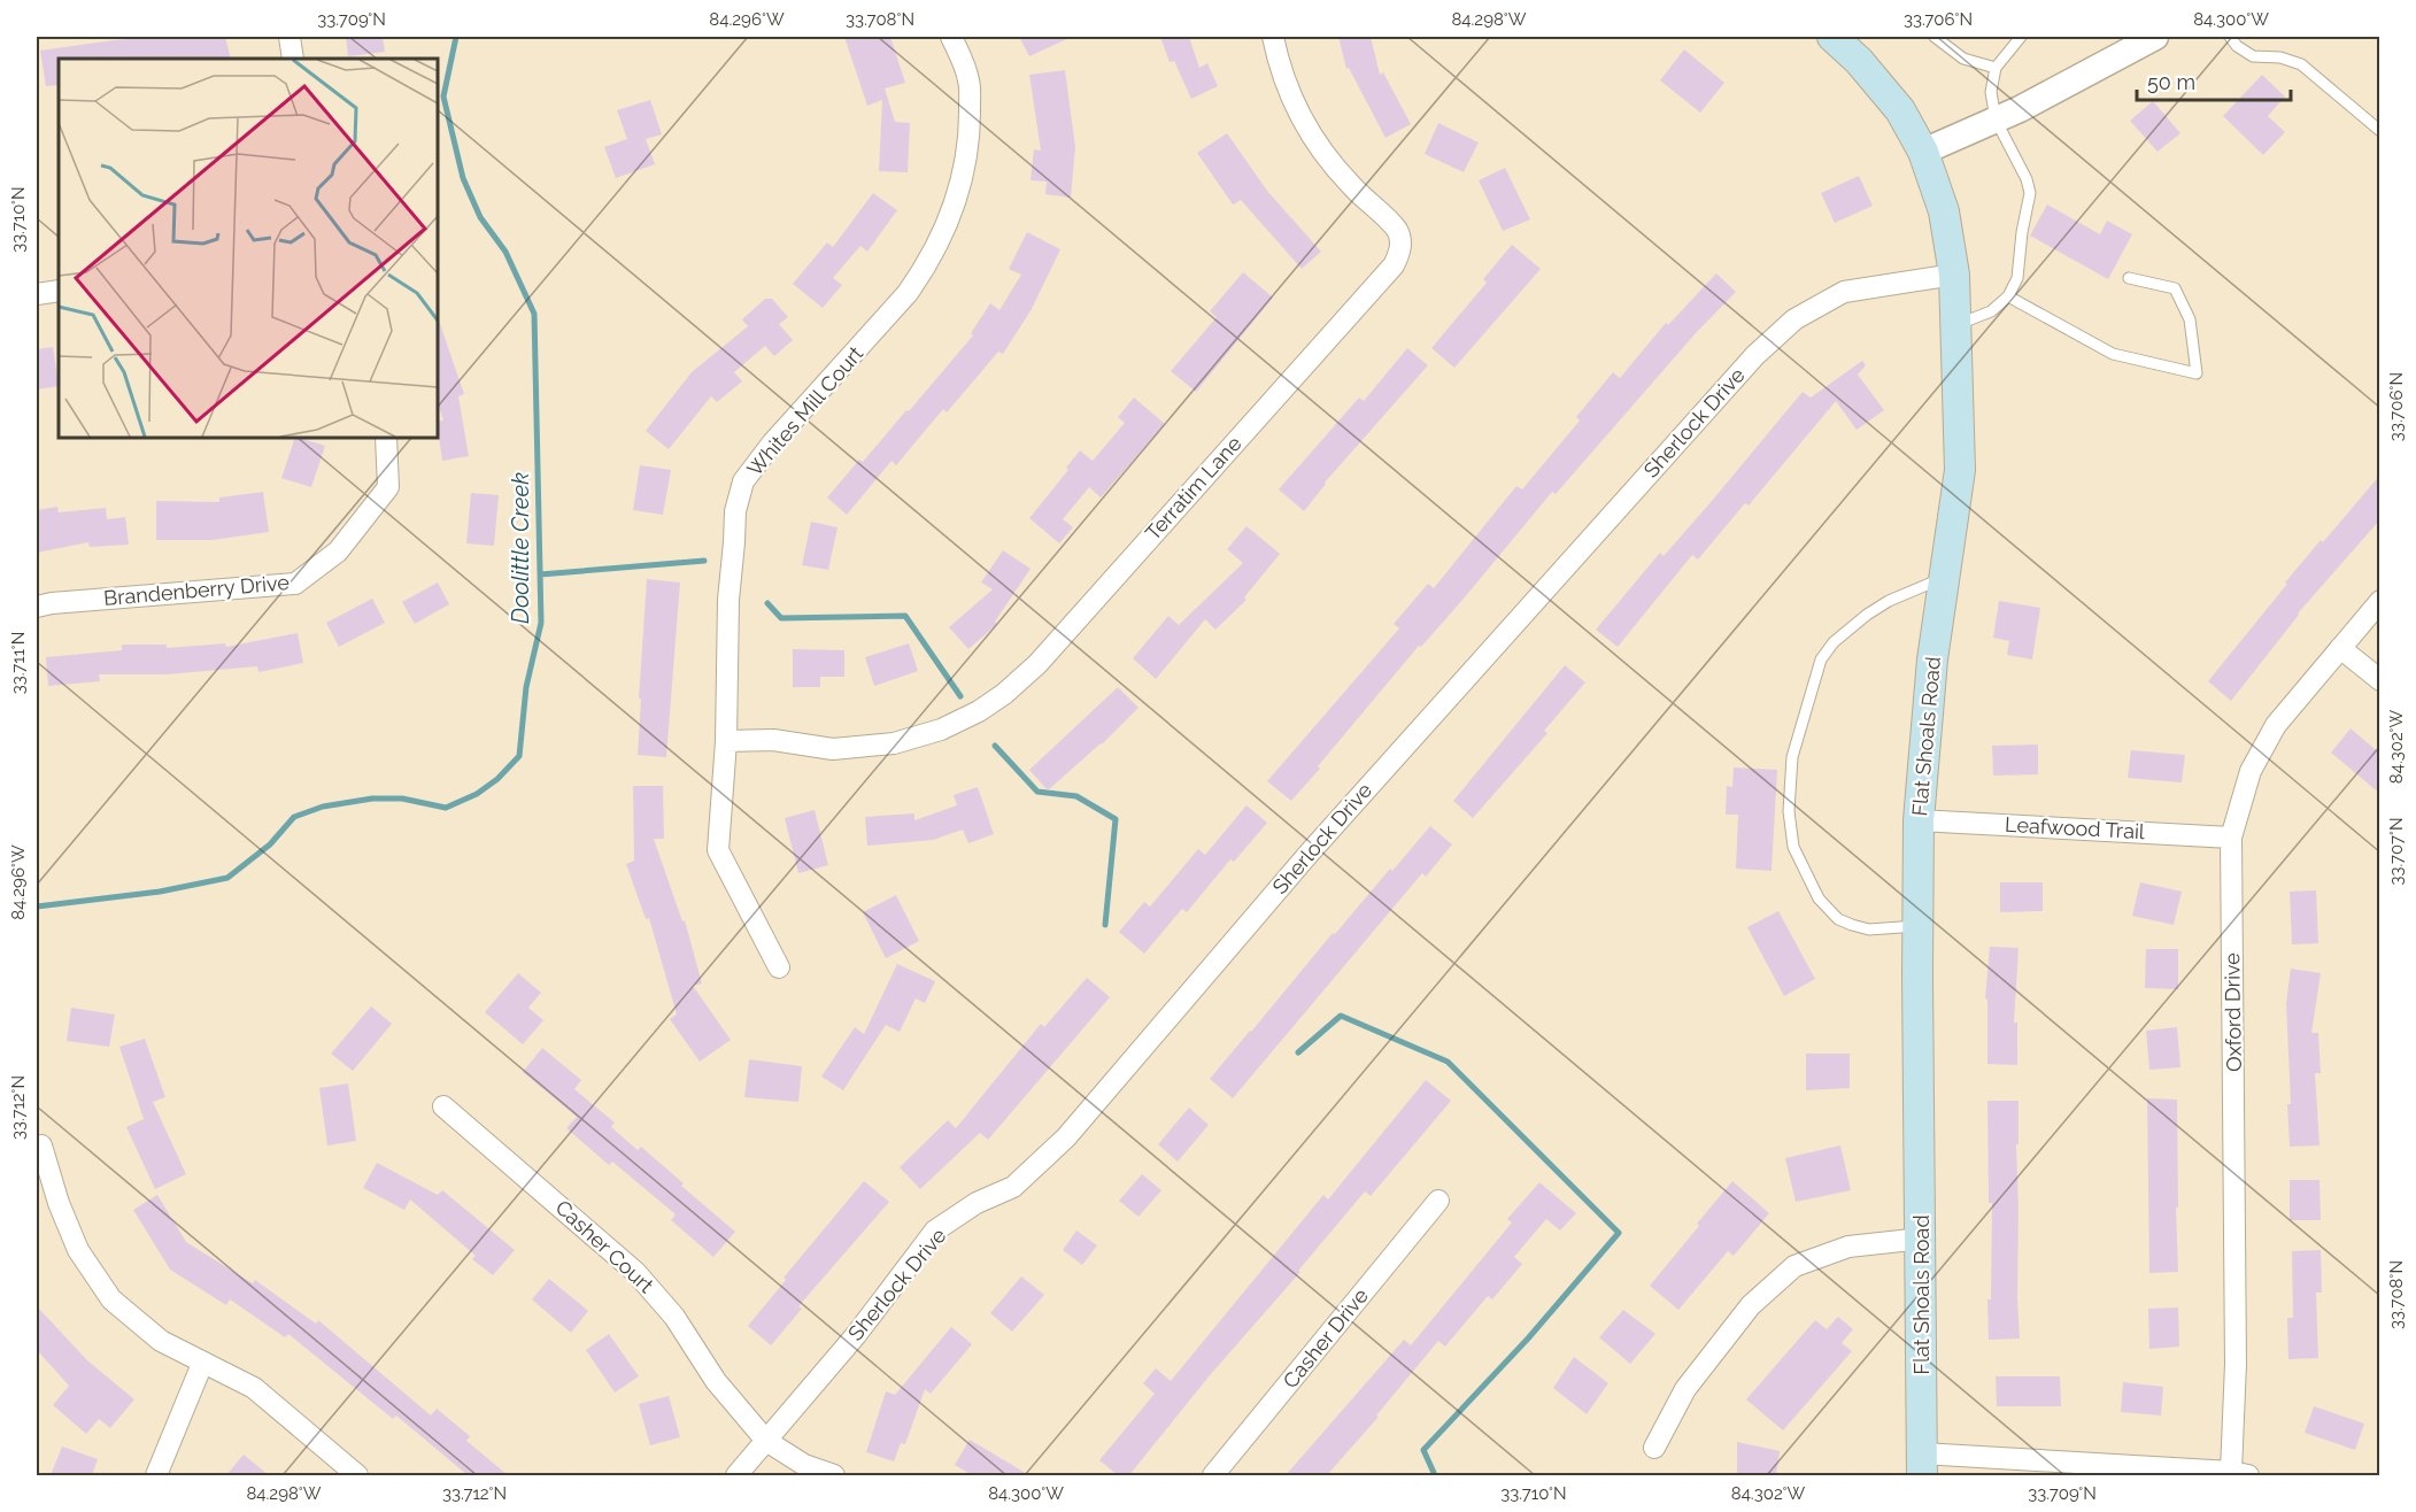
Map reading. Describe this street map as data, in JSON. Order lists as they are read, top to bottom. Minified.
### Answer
{"streets":{"main road":["Flat Shoals Road"],"street":["Whites Mill Court","Sherlock Drive","Terratim Lane","Brandenberry Drive","Leafwood Trail","Oxford Drive","Casher Court","Casher Drive"]},"crossings":[["Whites Mill Court","Terratim Lane"],["Sherlock Drive","Flat Shoals Road"],["Sherlock Drive","Casher Court"],["Flat Shoals Road","Leafwood Trail"],["Leafwood Trail","Oxford Drive"]],"water":["Doolittle Creek"],"scale_bar":"50 m","coordinates":["33.709°N","84.296°W","33.708°N","84.298°W","33.706°N","84.300°W","33.710°N","33.711°N","84.302°W","33.707°N","33.712°N"]}
